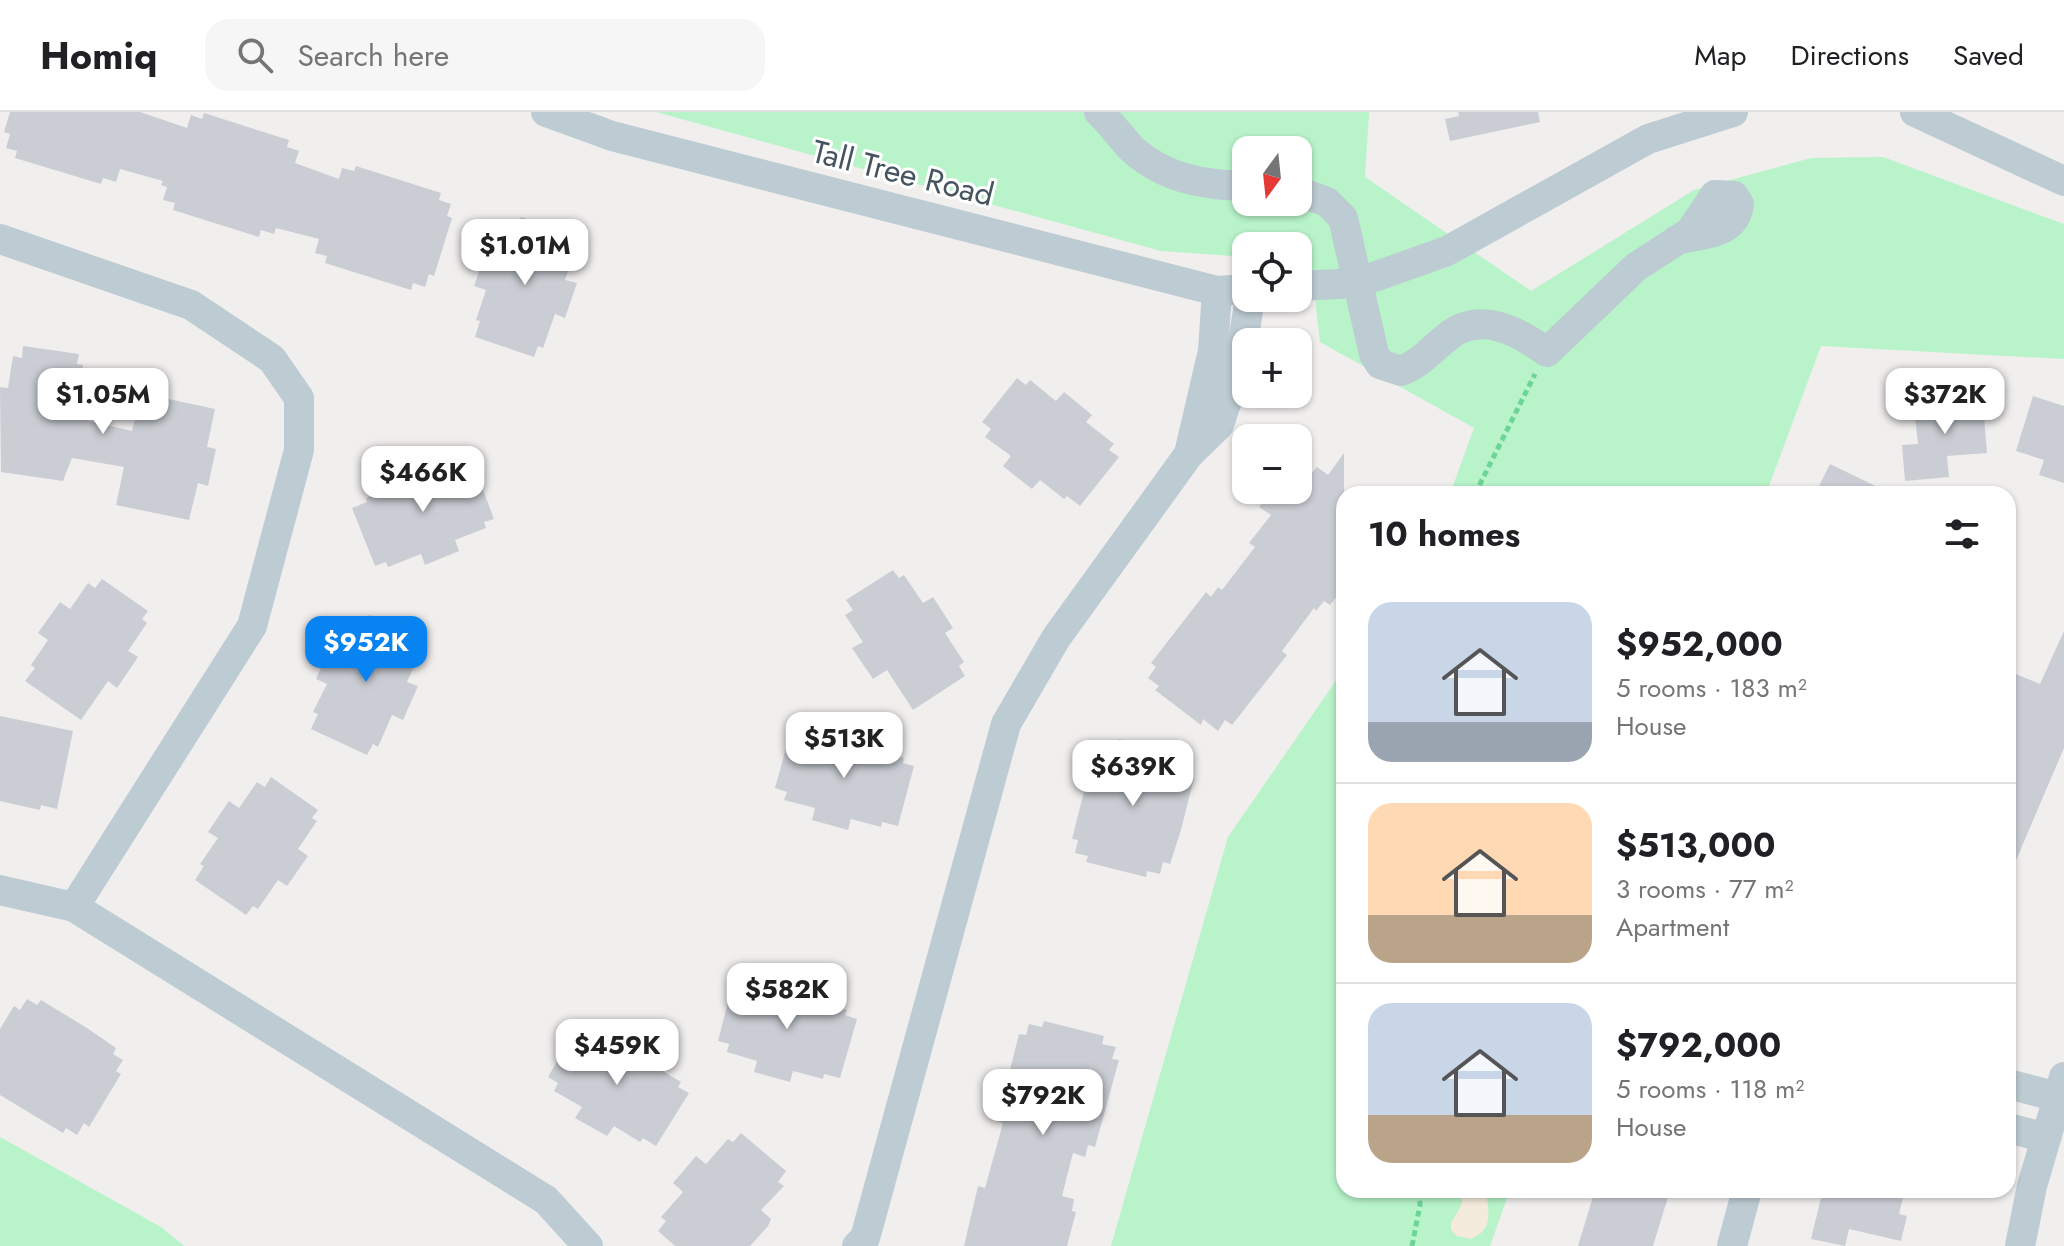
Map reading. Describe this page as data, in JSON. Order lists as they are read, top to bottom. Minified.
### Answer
{"streets":{"street":["Tall Tree Road"]},"north":"bottom","page":{"header":"Homiq","search":"Search here","nav":["Map","Directions","Saved"],"map_buttons":["+","−"],"price":["$1.01M","$1.05M","$372K","$466K","$952K","$513K","$639K","$582K","$459K","$792K"],"heading":"10 homes","list":[{"name":"$952,000","note":"5 rooms · 183 m² · House"},{"name":"$513,000","note":"3 rooms · 77 m² · Apartment"},{"name":"$792,000","note":"5 rooms · 118 m² · House"}]}}
